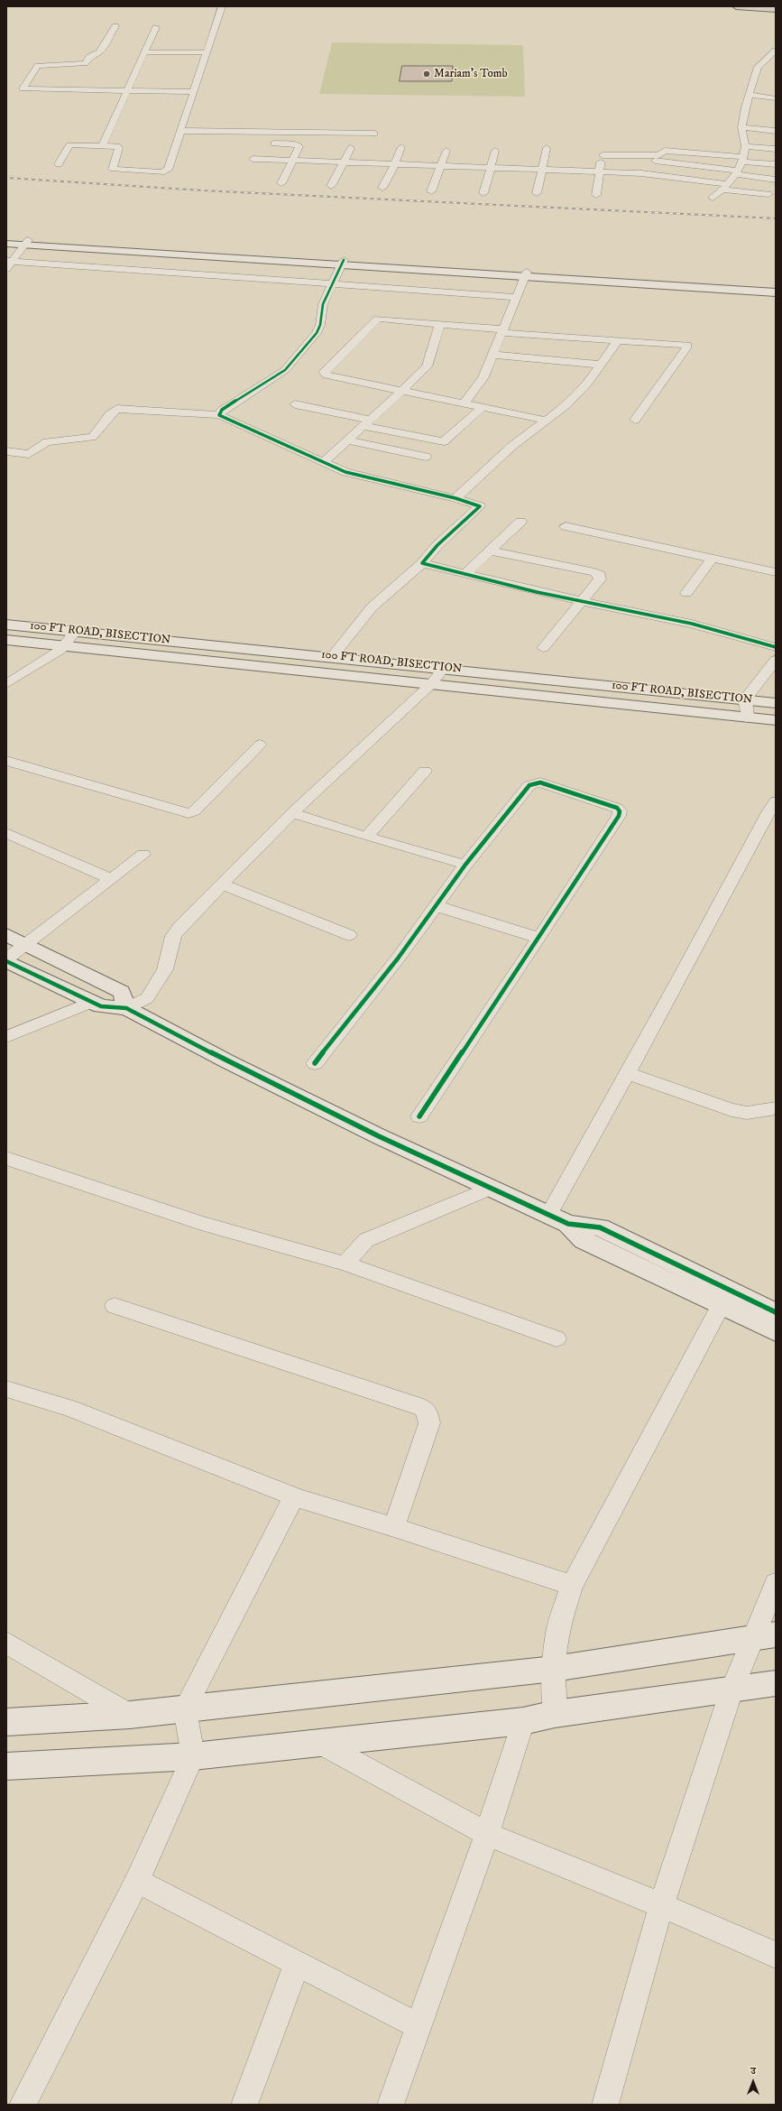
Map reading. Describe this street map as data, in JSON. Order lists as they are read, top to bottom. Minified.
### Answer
{"streets":{"street":["100 FT ROAD, BISECTION"]},"places":["Mariam's Tomb"],"north":"top"}
